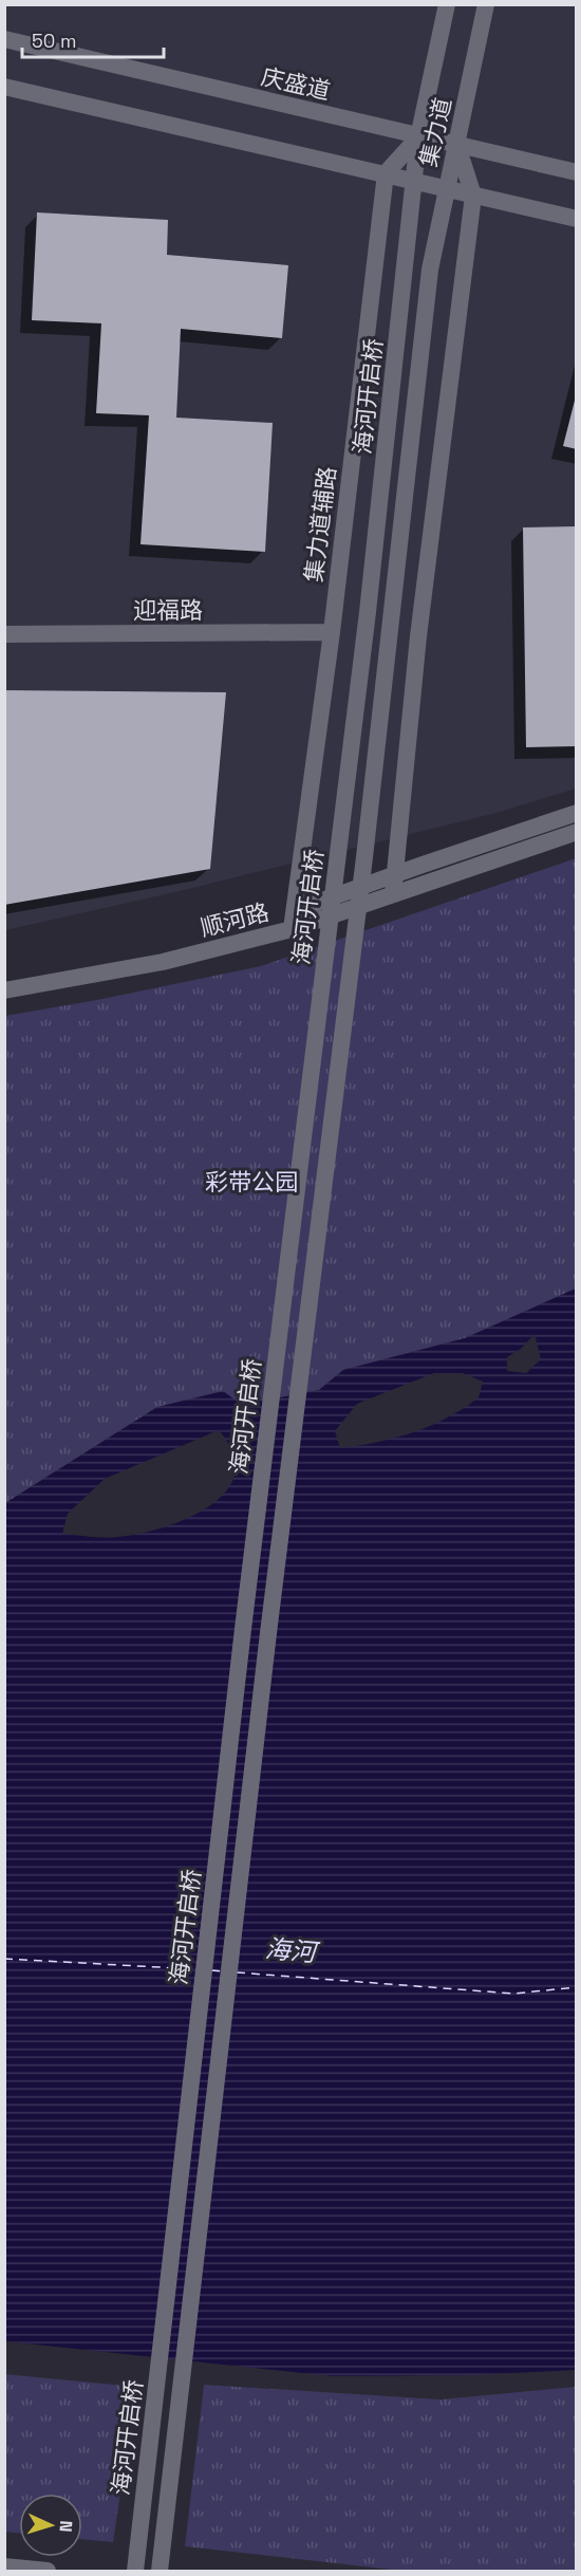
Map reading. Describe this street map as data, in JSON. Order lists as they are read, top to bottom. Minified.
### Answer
{"streets":{"main road":["庆盛道","集力道","海河开启桥","集力道辅路","迎福路","顺河路"]},"crossings":[["庆盛道","集力道"],["集力道","海河开启桥"],["集力道辅路","迎福路"],["集力道辅路","顺河路"]],"water":["海河"],"parks":["彩带公园"],"scale_bar":"50 m","north":"right"}
